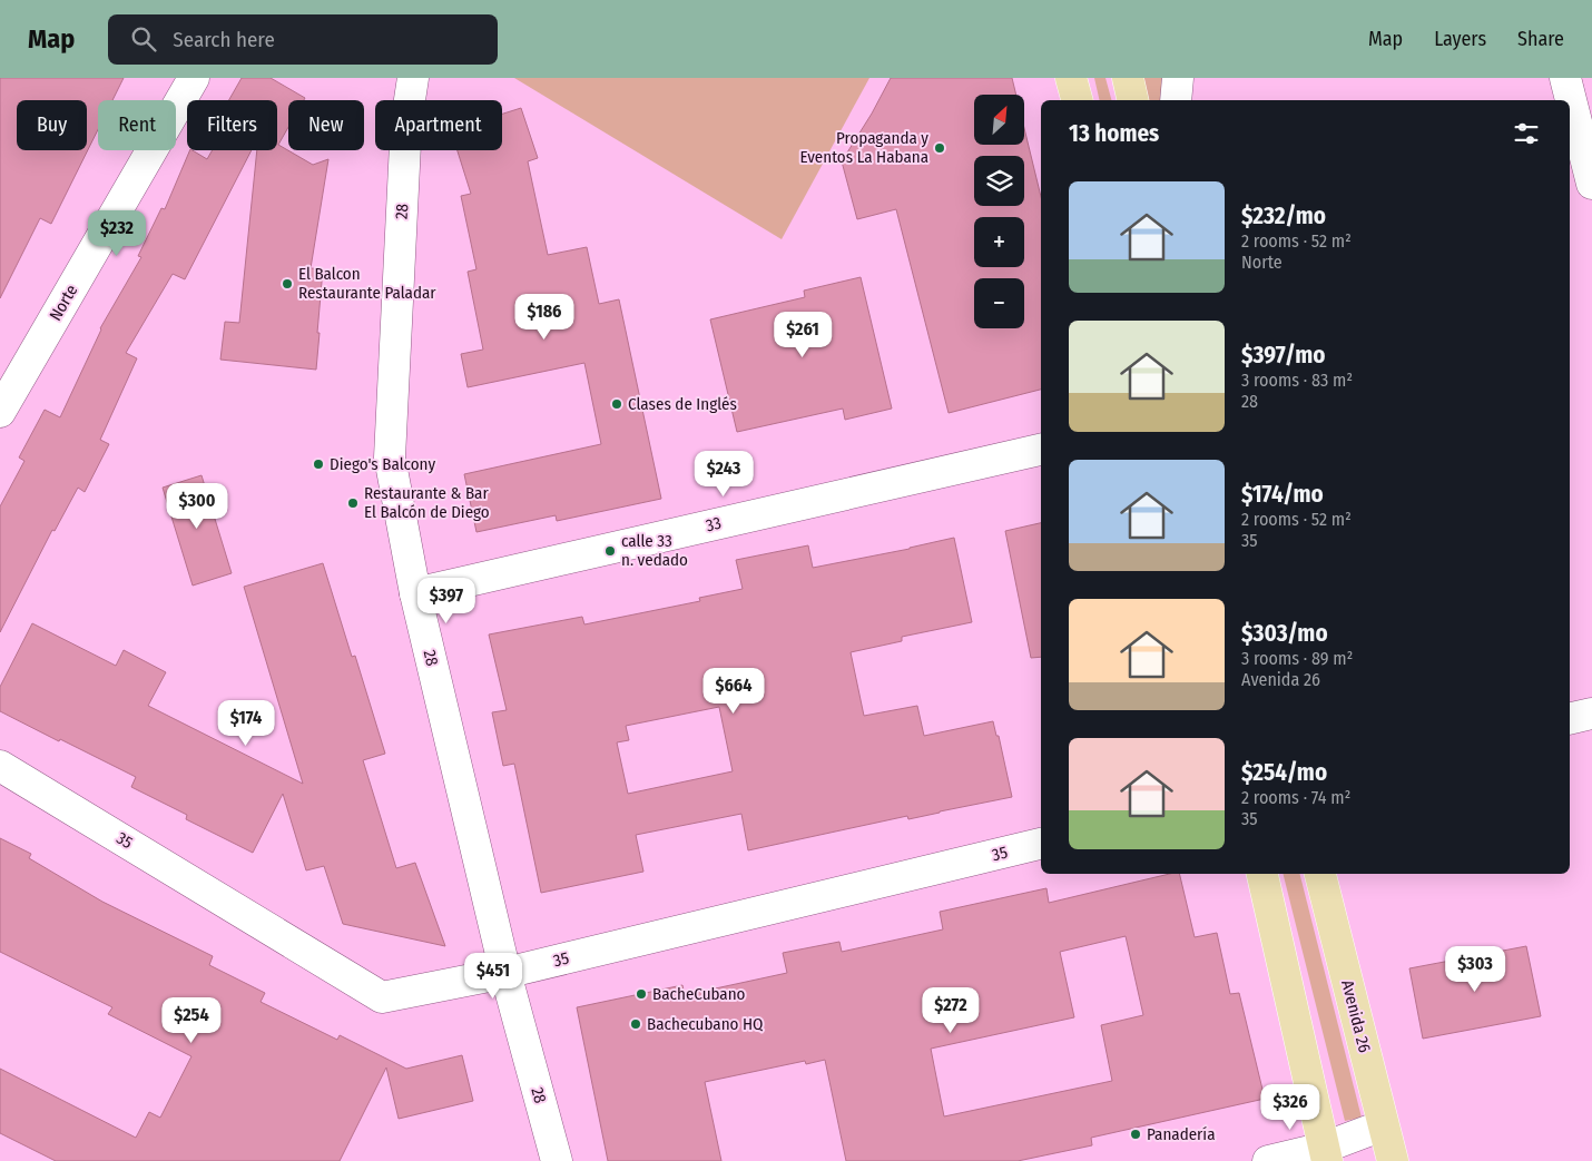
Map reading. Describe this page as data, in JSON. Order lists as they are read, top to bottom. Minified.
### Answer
{"streets":{"main road":["Avenida 26"],"street":["28","Norte","33","35"]},"crossings":[["28","33"],["28","35"]],"places":["Propaganda y Eventos La Habana","El Balcon Restaurante Paladar","Clases de Inglés","Diego's Balcony","Restaurante & Bar El Balcón de Diego","calle 33 n. vedado","BacheCubano","Bachecubano HQ","Panadería"],"north":"top right","page":{"header":"Map","search":"Search here","nav":["Map","Layers","Share"],"map_buttons":["+","−"],"chip":["Buy","Rent","Filters","New","Apartment"],"heading":"13 homes","list":[{"name":"$232/mo","note":"2 rooms · 52 m² · Norte"},{"name":"$397/mo","note":"3 rooms · 83 m² · 28"},{"name":"$174/mo","note":"2 rooms · 52 m² · 35"},{"name":"$303/mo","note":"3 rooms · 89 m² · Avenida 26"},{"name":"$254/mo","note":"2 rooms · 74 m² · 35"}],"price":["$232","$186","$261","$243","$300","$397","$664","$174","$303","$451","$272","$254","$326"]}}
